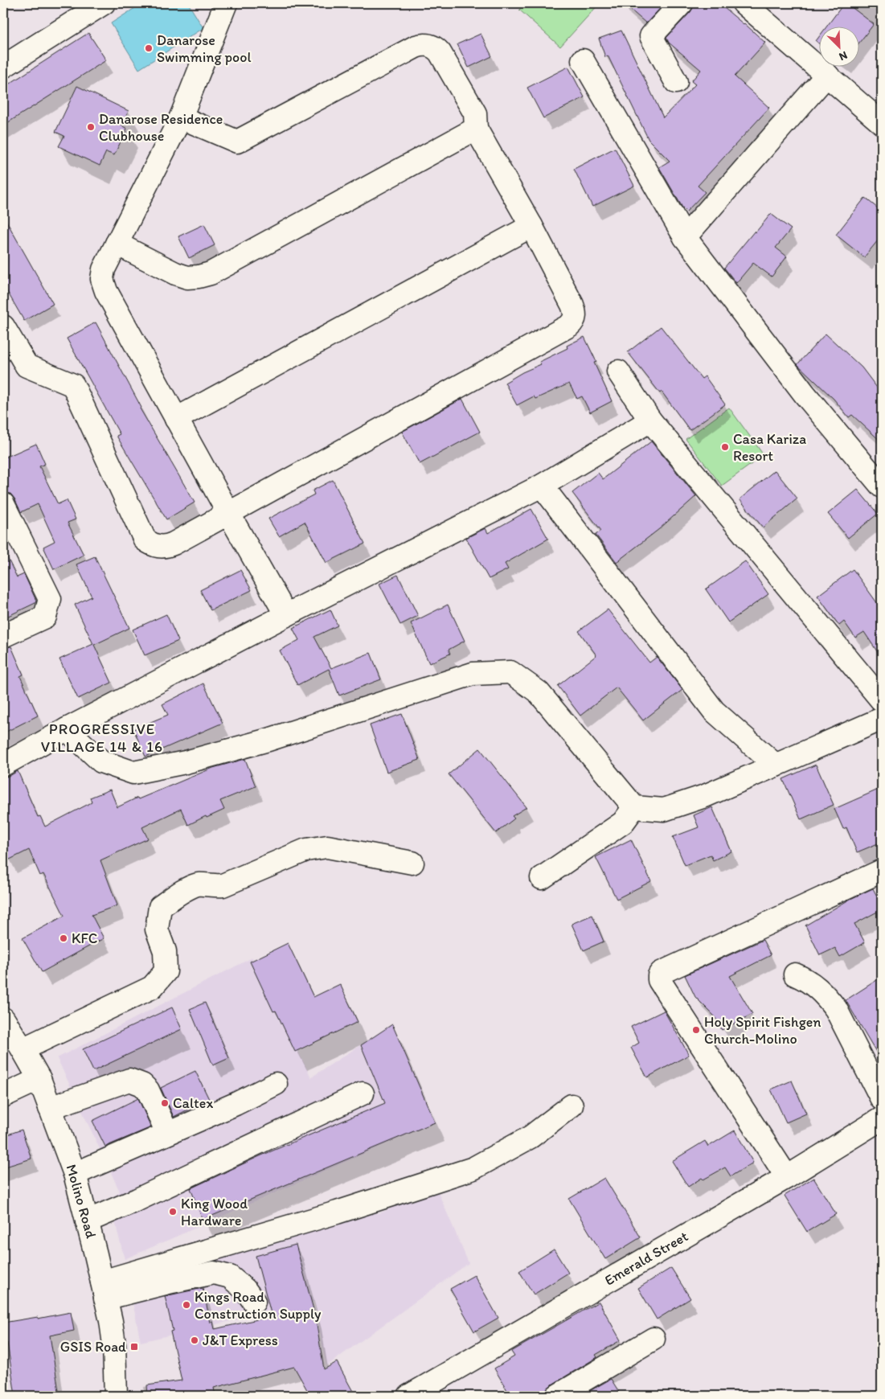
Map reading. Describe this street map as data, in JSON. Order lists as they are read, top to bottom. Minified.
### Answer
{"streets":{"street":["Molino Road","Emerald Street"]},"districts":["PROGRESSIVE VILLAGE 14 & 16"],"places":{"other":["Danarose Swimming pool","Danarose Residence Clubhouse","Casa Kariza Resort","KFC","Holy Spirit Fishgen Church-Molino","Caltex","King Wood Hardware","Kings Road Construction Supply","J&T Express"],"transit":["GSIS Road"]},"north":"bottom right"}
